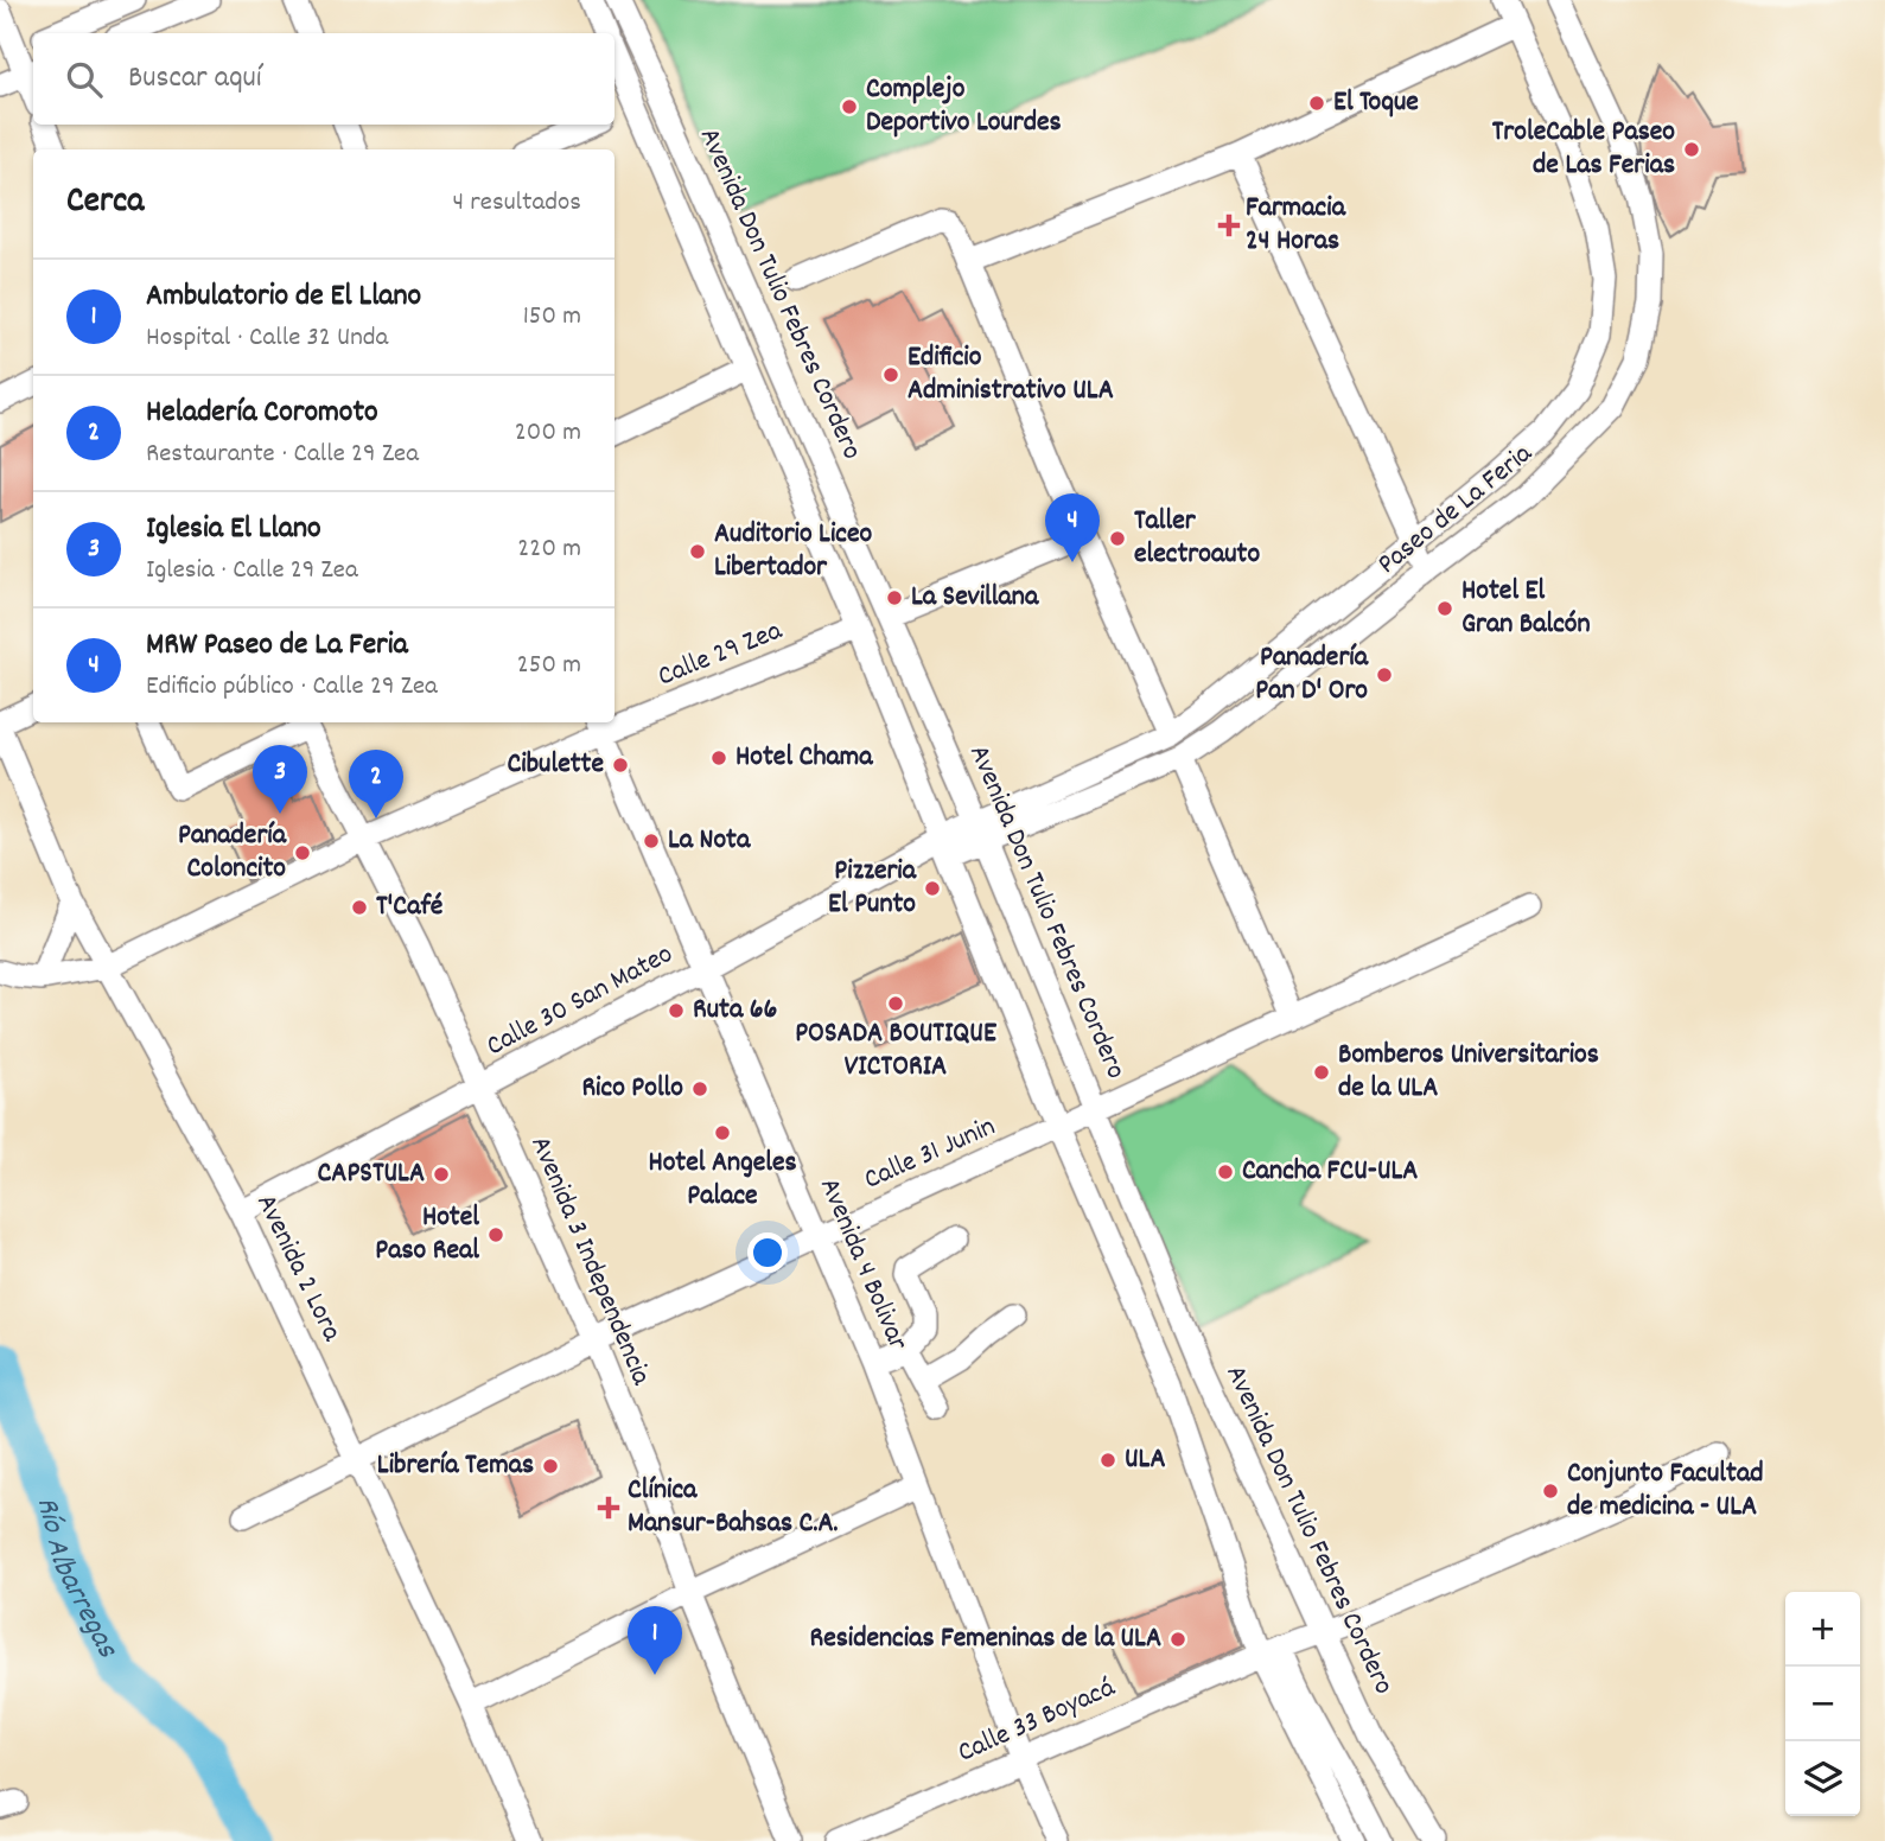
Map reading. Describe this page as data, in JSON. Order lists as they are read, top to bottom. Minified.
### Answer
{"streets":{"street":["Avenida Don Tulio Febres Cordero","Paseo de La Feria","Calle 29 Zea","Calle 30 San Mateo","Calle 31 Junin","Avenida 3 Independencia","Avenida 4 Bolivar","Avenida 2 Lora","Calle 33 Boyacá"]},"crossings":[["Avenida Don Tulio Febres Cordero","Paseo de La Feria"],["Avenida Don Tulio Febres Cordero","Calle 29 Zea"],["Avenida Don Tulio Febres Cordero","Calle 30 San Mateo"],["Avenida Don Tulio Febres Cordero","Calle 31 Junin"],["Avenida Don Tulio Febres Cordero","Calle 33 Boyacá"],["Paseo de La Feria","Calle 30 San Mateo"],["Calle 29 Zea","Avenida 3 Independencia"],["Calle 29 Zea","Avenida 4 Bolivar"],["Calle 29 Zea","Avenida 2 Lora"],["Calle 30 San Mateo","Avenida 3 Independencia"],["Calle 30 San Mateo","Avenida 4 Bolivar"],["Calle 30 San Mateo","Avenida 2 Lora"],["Calle 31 Junin","Avenida 3 Independencia"],["Calle 31 Junin","Avenida 4 Bolivar"],["Calle 31 Junin","Avenida 2 Lora"],["Avenida 4 Bolivar","Calle 33 Boyacá"]],"water":["Río Albarregas"],"places":{"other":["El Toque","Complejo Deportivo Lourdes","TroleCable Paseo de Las Ferias","Edificio Administrativo ULA","Taller electroauto","Auditorio Liceo Libertador","La Sevillana","Hotel El Gran Balcón","Panadería Pan D' Oro","Hotel Chama","Cibulette","La Nota","Panadería Coloncito","Pizzeria El Punto","T'Café","POSADA BOUTIQUE VICTORIA","Ruta 66","Bomberos Universitarios de la ULA","Rico Pollo","Hotel Angeles Palace","Cancha FCU-ULA","CAPSTULA","Hotel Paso Real","ULA","Librería Temas","Conjunto Facultad de medicina - ULA","Residencias Femeninas de la ULA"],"health":["Farmacia 24 Horas","Clínica Mansur-Bahsas C.A."]},"page":{"search":"Buscar aquí","heading":["Cerca","4 resultados"],"list":[{"mark":"1","name":"Ambulatorio de El Llano","note":"Hospital · Calle 32 Unda","value":"150 m"},{"mark":"2","name":"Heladería Coromoto","note":"Restaurante · Calle 29 Zea","value":"200 m"},{"mark":"3","name":"Iglesia El Llano","note":"Iglesia · Calle 29 Zea","value":"220 m"},{"mark":"4","name":"MRW Paseo de La Feria","note":"Edificio público · Calle 29 Zea","value":"250 m"}],"pins":["4","3","2","1"],"map_buttons":["+","−"]}}
